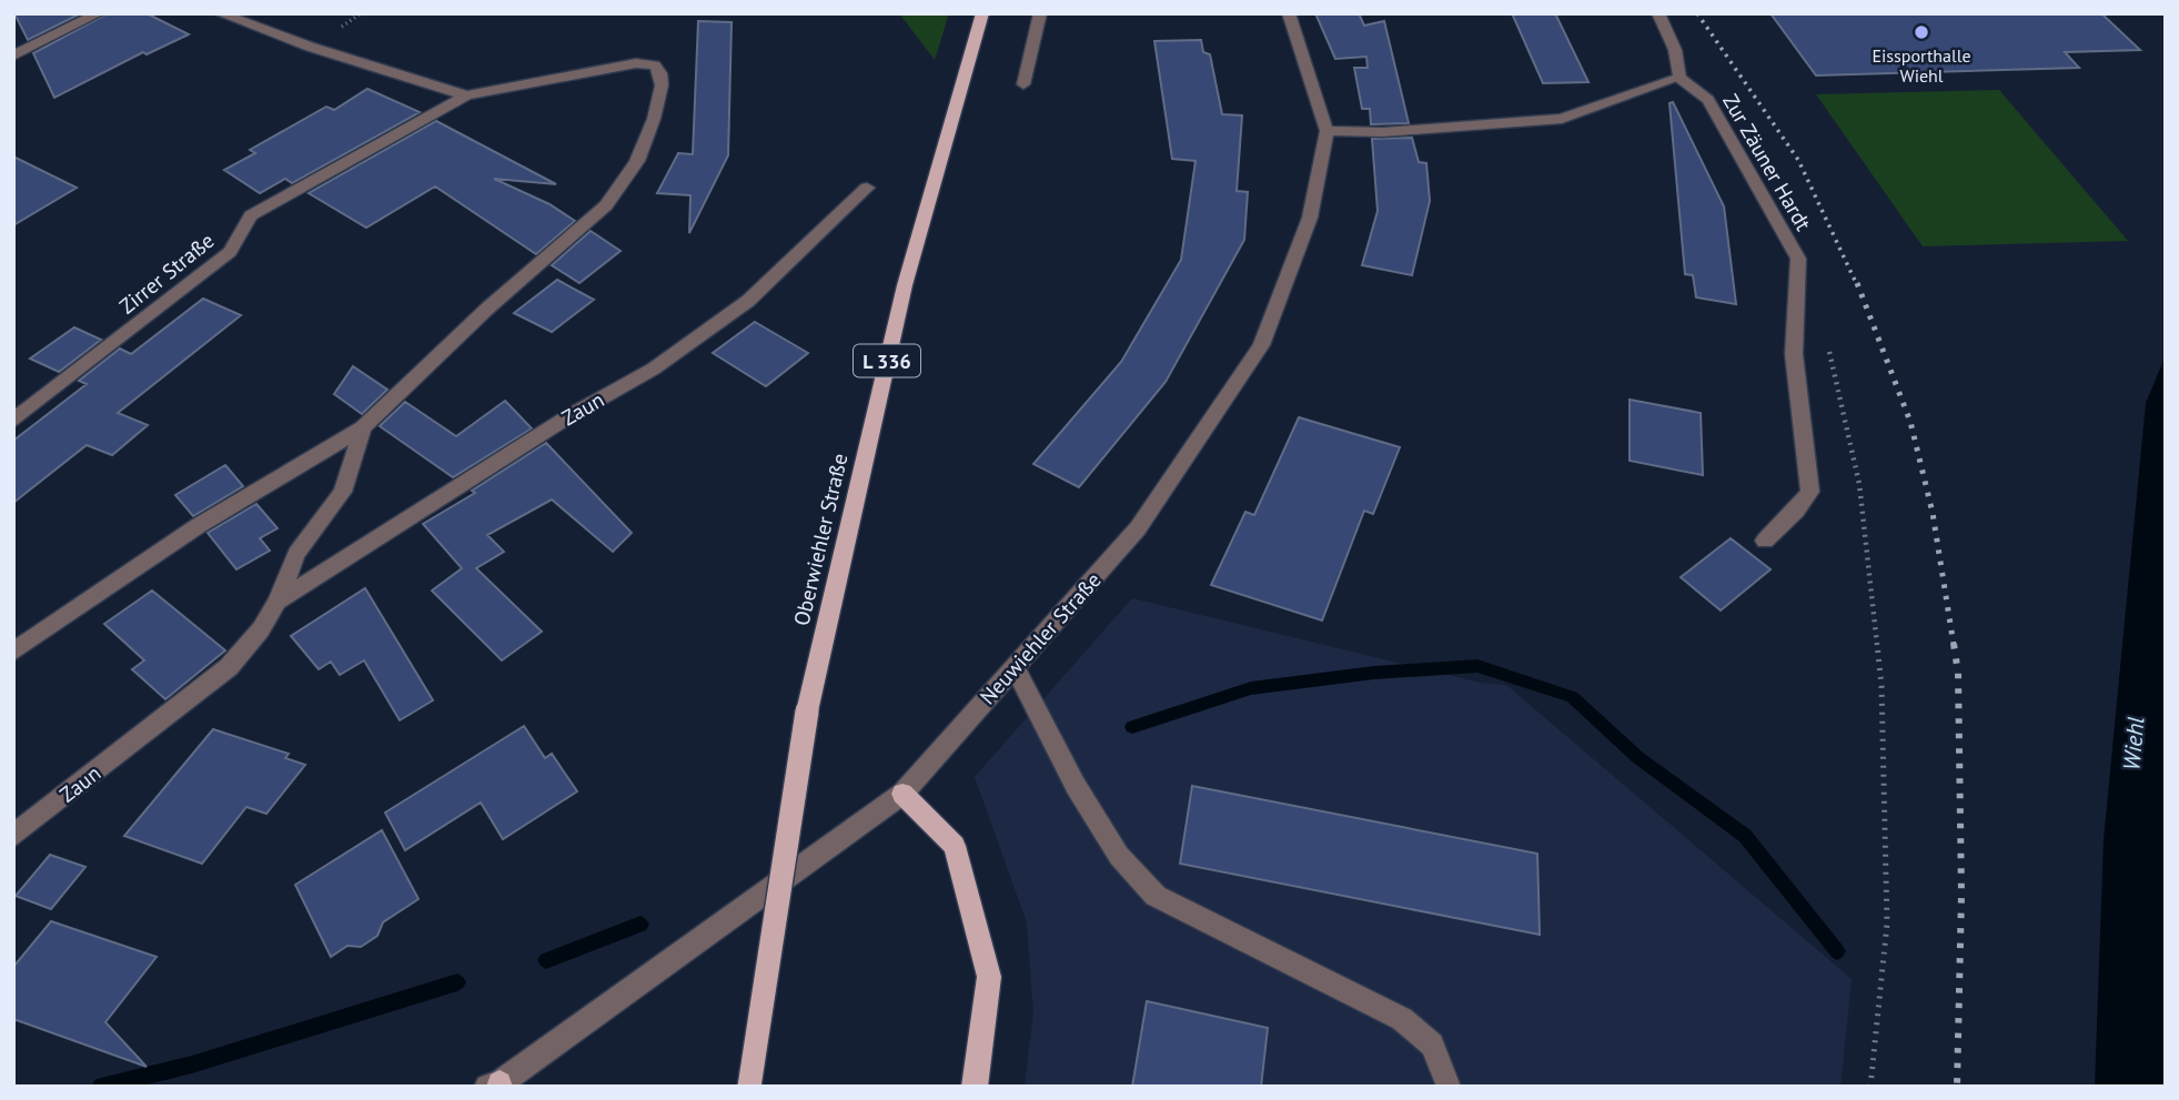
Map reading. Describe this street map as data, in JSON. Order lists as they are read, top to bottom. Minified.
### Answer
{"streets":{"main road":["L 336","Oberwiehler Straße"],"street":["Zur Zäuner Hardt","Zirrer Straße","Zaun","Neuwiehler Straße"]},"crossings":[["Zirrer Straße","Zaun"]],"water":["Wiehl"],"places":["Eissporthalle Wiehl"]}
